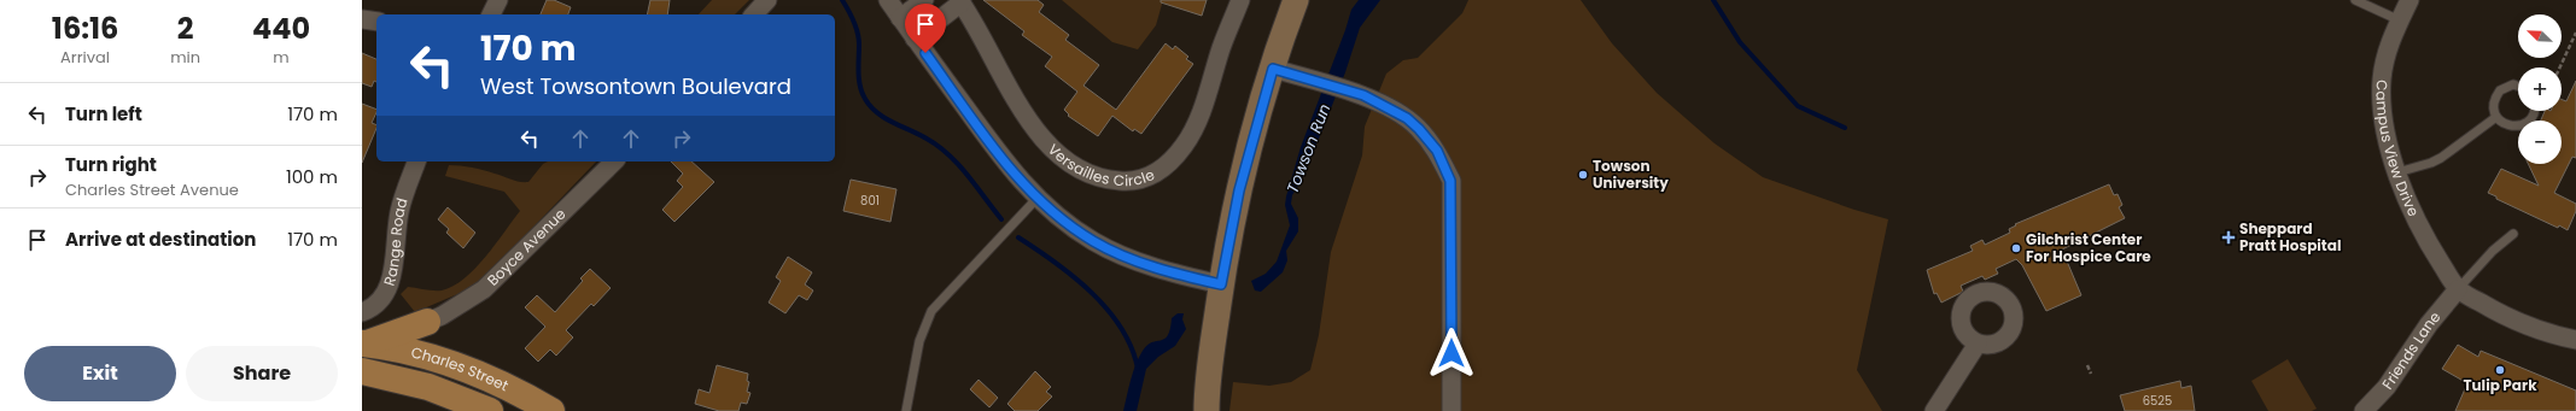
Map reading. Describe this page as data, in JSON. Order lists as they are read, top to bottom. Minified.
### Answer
{"streets":{"main road":["Charles Street"],"street":["Campus View Drive","Versailles Circle","Range Road","Boyce Avenue","Friends Lane"]},"crossings":[["Campus View Drive","Friends Lane"]],"water":["Towson Run"],"places":{"other":["Towson University","Gilchrist Center For Hospice Care","Tulip Park"],"health":["Sheppard Pratt Hospital"]},"house_numbers":["801","6525"],"north":"top left","page":{"eta":["16:16","Arrival","2","min","440","m"],"map_buttons":["+","−"],"turn":["170 m","West Towsontown Boulevard"],"list":[{"name":"Turn left","value":"170 m"},{"name":"Turn right","note":"Charles Street Avenue","value":"100 m"},{"name":"Arrive at destination","value":"170 m"}],"buttons":["Exit","Share"]}}
